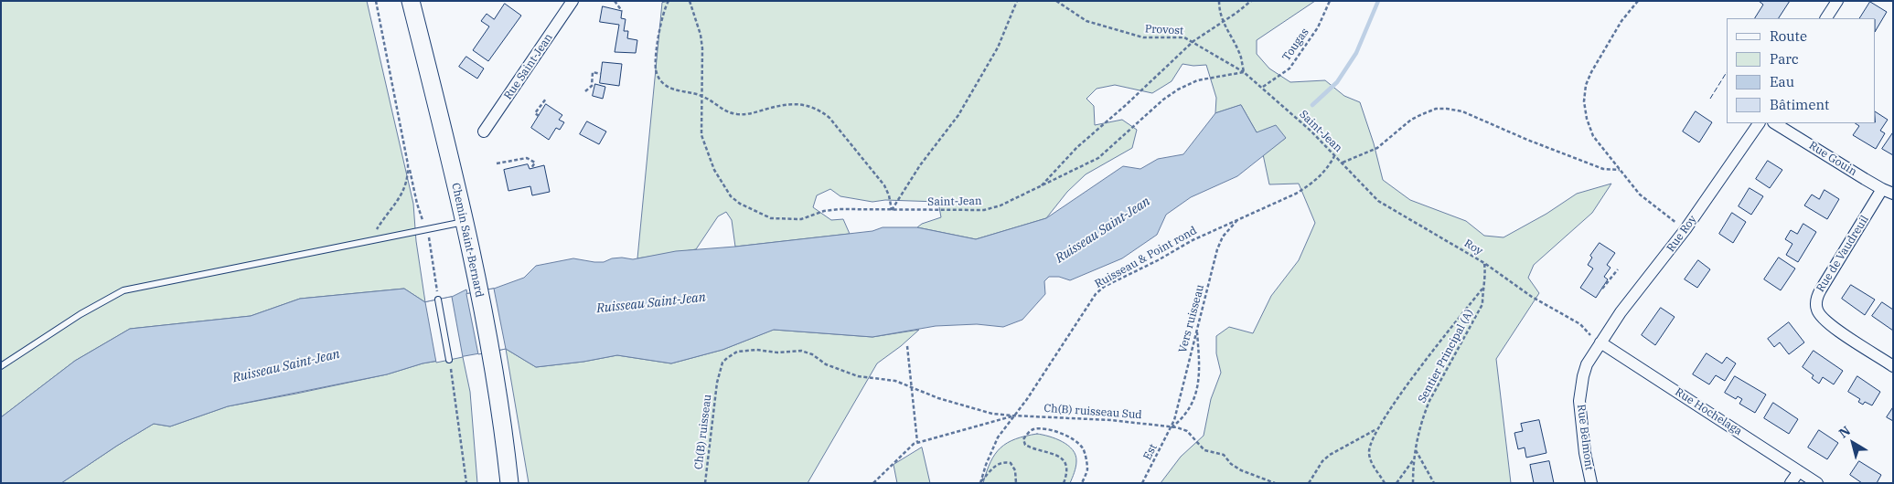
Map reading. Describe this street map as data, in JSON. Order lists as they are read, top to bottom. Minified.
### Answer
{"streets":{"street":["Rue Saint-Jean","Rue Gouin","Rue Roy","Chemin Saint-Bernard","Rue de Vaudreuil","Rue Hochelaga","Rue Belmont"],"path":["Provost","Tougas","Saint-Jean","Roy","Ruisseau & Point rond","Vers ruisseau","Sentier Principal (A)","Ch(B) ruisseau Sud","Ch(B) ruisseau","Est"]},"crossings":[["Provost","Saint-Jean"],["Tougas","Saint-Jean"],["Saint-Jean","Roy"],["Saint-Jean","Ruisseau & Point rond"],["Rue Gouin","Rue de Vaudreuil"],["Rue Roy","Roy"],["Rue Roy","Rue Hochelaga"],["Rue Roy","Rue Belmont"],["Roy","Sentier Principal (A)"],["Roy","Rue Hochelaga"],["Roy","Rue Belmont"],["Ruisseau & Point rond","Vers ruisseau"],["Ruisseau & Point rond","Ch(B) ruisseau Sud"],["Vers ruisseau","Ch(B) ruisseau Sud"],["Vers ruisseau","Est"],["Ch(B) ruisseau Sud","Ch(B) ruisseau"],["Ch(B) ruisseau Sud","Est"],["Rue Hochelaga","Rue Belmont"]],"water":["Ruisseau Saint-Jean"],"legend":["Route","Parc","Eau","Bâtiment"],"north":"top left"}
